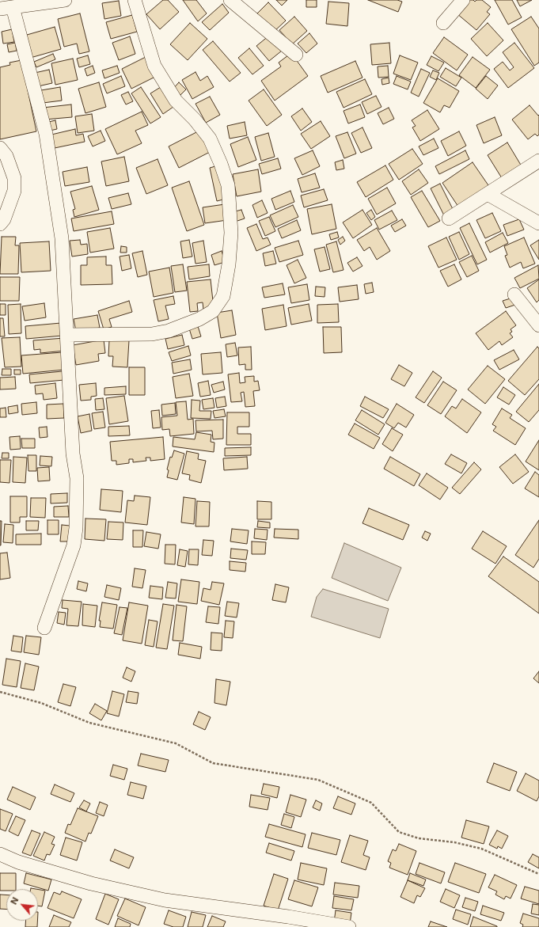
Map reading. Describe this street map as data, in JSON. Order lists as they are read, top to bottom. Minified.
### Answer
{"north":"top left"}
